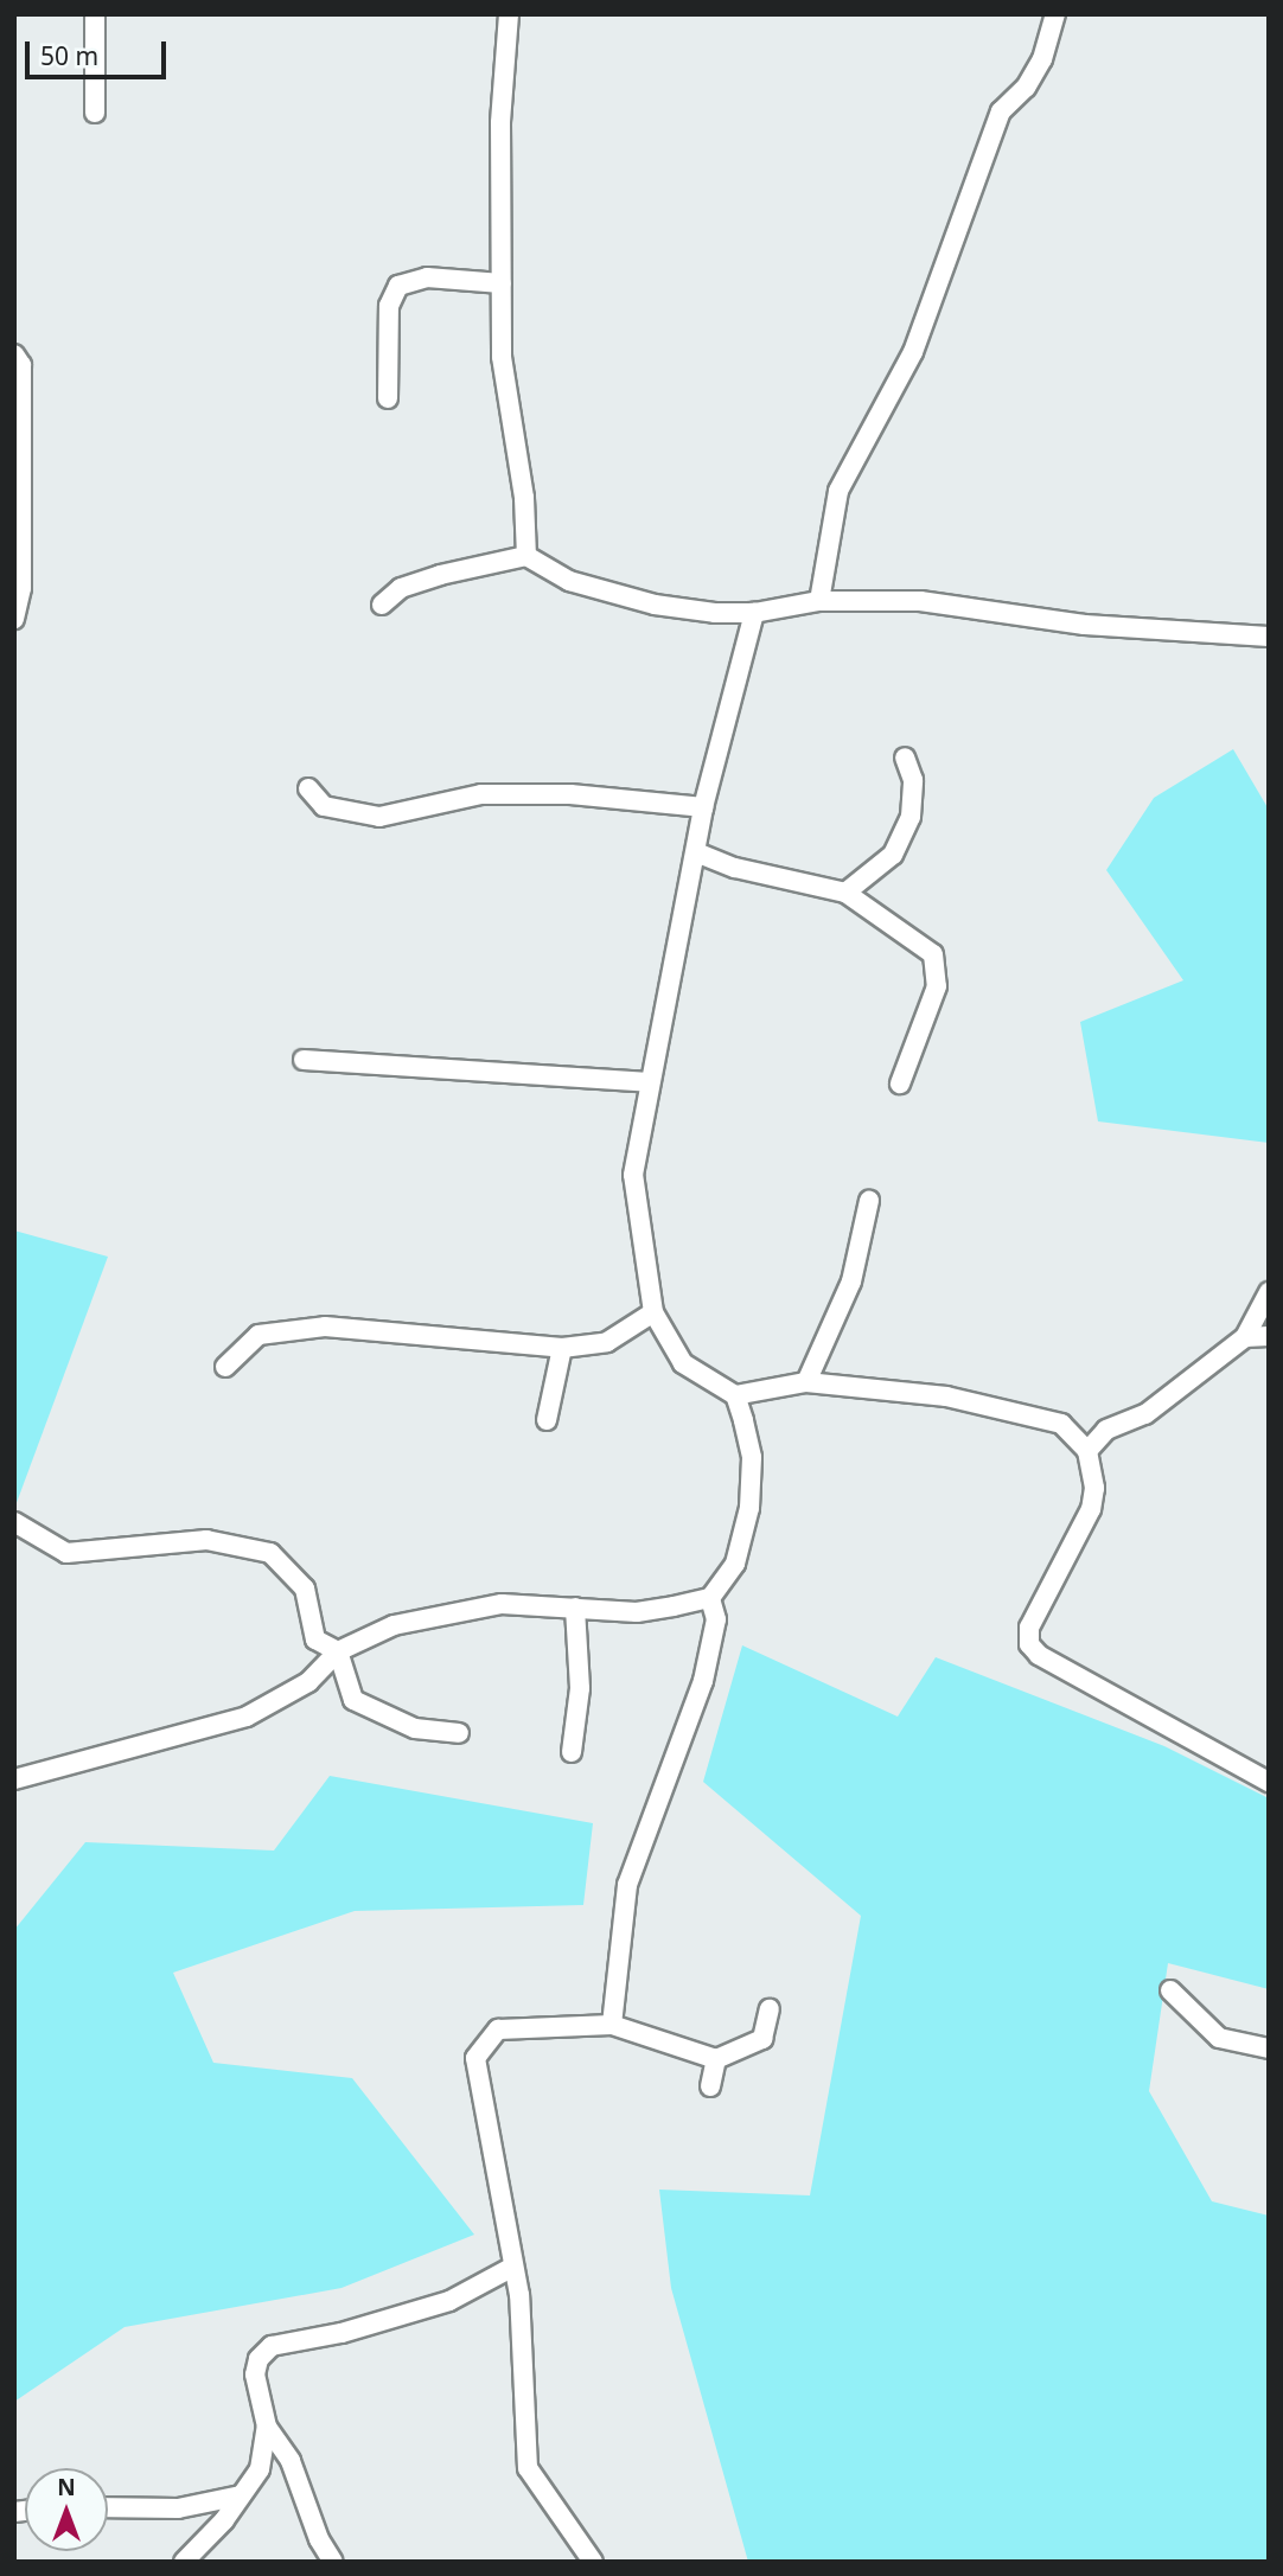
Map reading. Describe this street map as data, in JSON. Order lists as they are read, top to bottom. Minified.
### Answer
{"scale_bar":"50 m","north":"top"}
